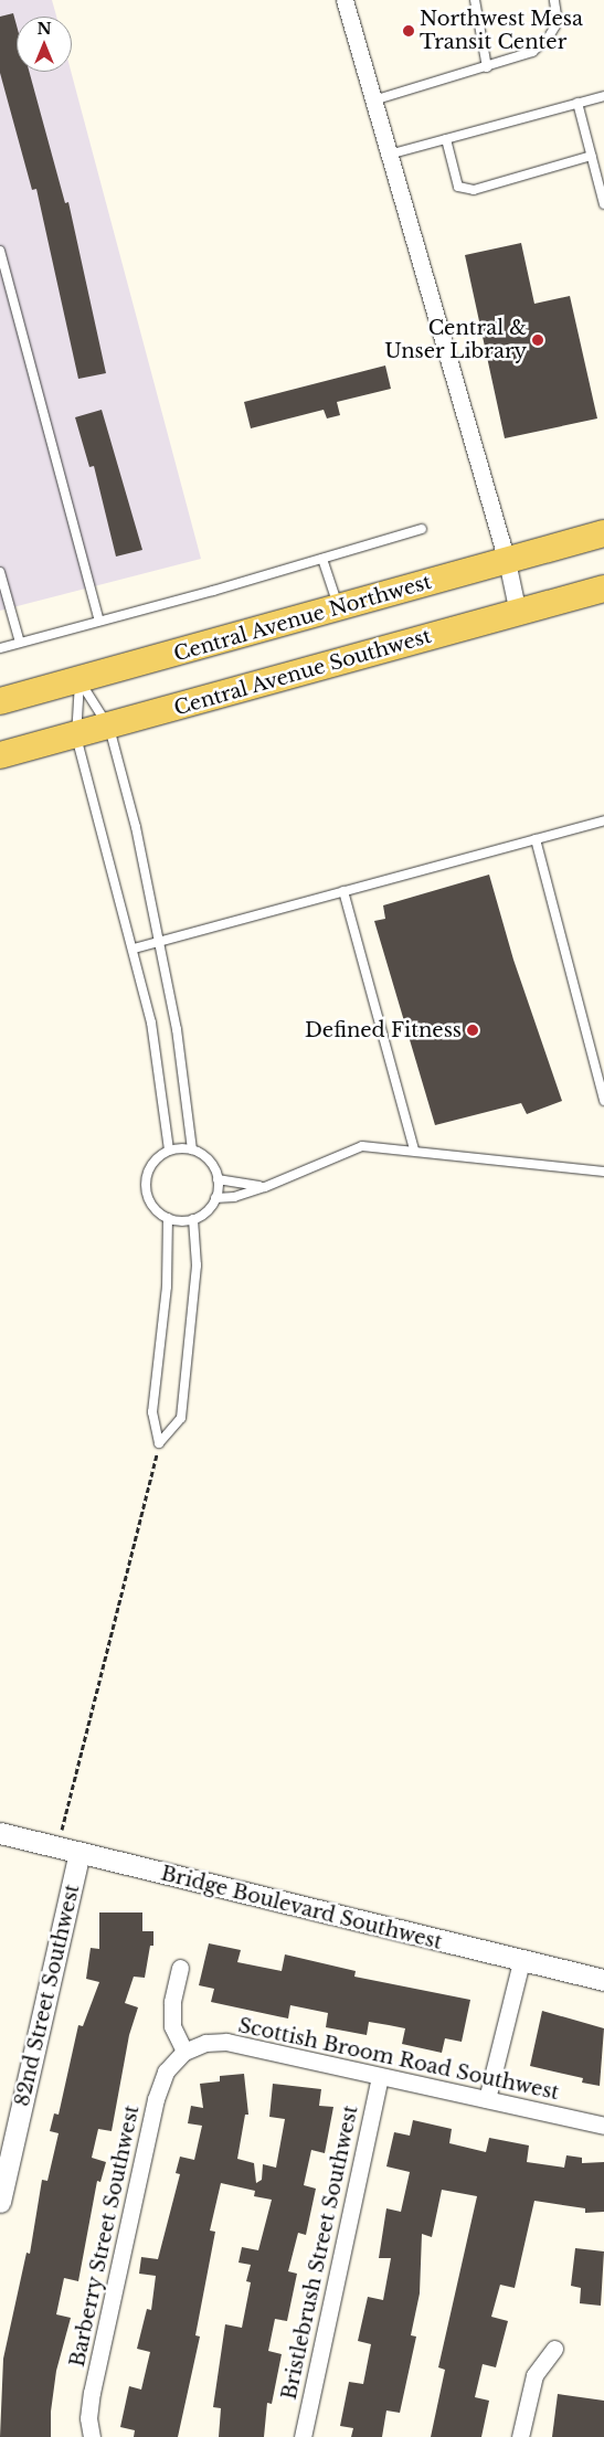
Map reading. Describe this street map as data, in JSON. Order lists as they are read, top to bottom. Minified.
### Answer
{"streets":{"main road":["Central Avenue Northwest","Central Avenue Southwest"],"street":["Bridge Boulevard Southwest","82nd Street Southwest","Scottish Broom Road Southwest","Barberry Street Southwest","Bristlebrush Street Southwest"]},"crossings":[["Bridge Boulevard Southwest","82nd Street Southwest"],["Scottish Broom Road Southwest","Barberry Street Southwest"],["Scottish Broom Road Southwest","Bristlebrush Street Southwest"]],"places":["Northwest Mesa Transit Center","Central & Unser Library","Defined Fitness"],"north":"top"}
